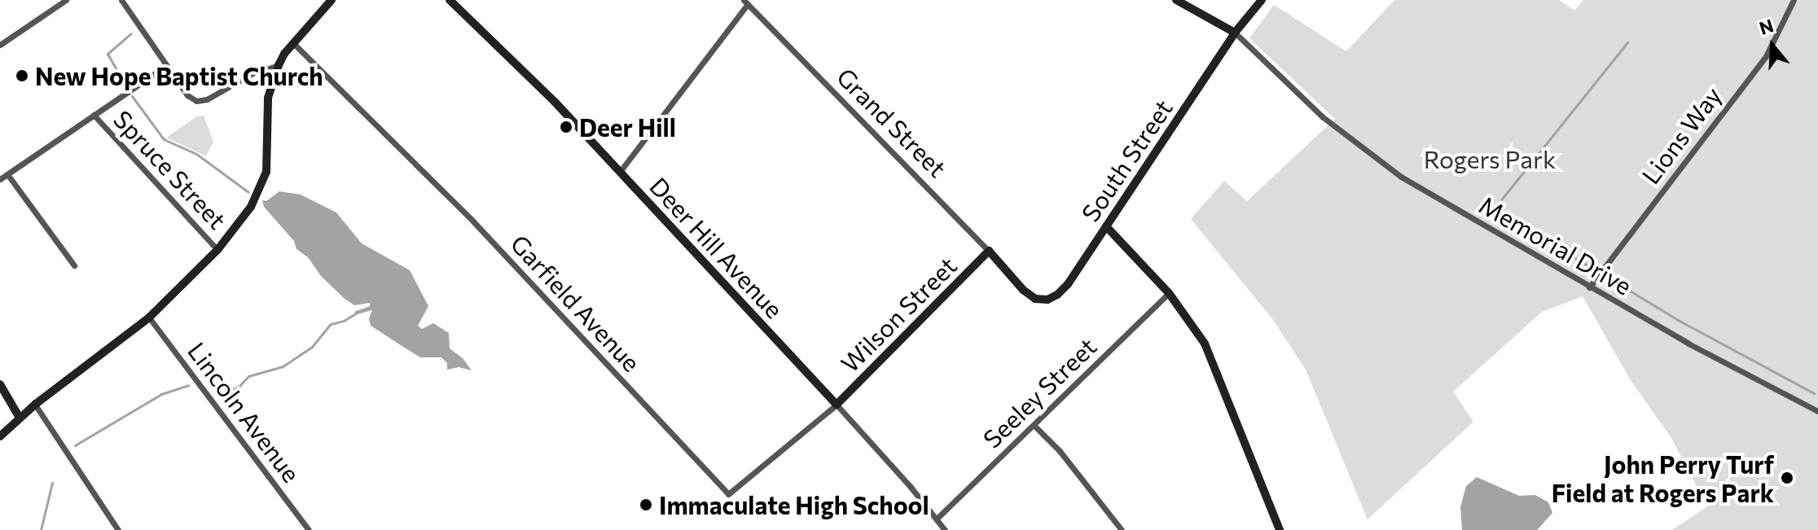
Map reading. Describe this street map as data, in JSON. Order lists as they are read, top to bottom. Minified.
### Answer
{"streets":{"street":["Grand Street","Lions Way","South Street","Spruce Street","Memorial Drive","Deer Hill Avenue","Garfield Avenue","Wilson Street","Seeley Street","Lincoln Avenue"]},"crossings":[["Grand Street","South Street"],["Grand Street","Wilson Street"],["Lions Way","Memorial Drive"],["South Street","Memorial Drive"],["Deer Hill Avenue","Garfield Avenue"],["Deer Hill Avenue","Wilson Street"],["Deer Hill Avenue","Seeley Street"],["Garfield Avenue","Wilson Street"]],"parks":["Rogers Park"],"places":["New Hope Baptist Church","Deer Hill","John Perry Turf Field at Rogers Park","Immaculate High School"],"north":"top"}
